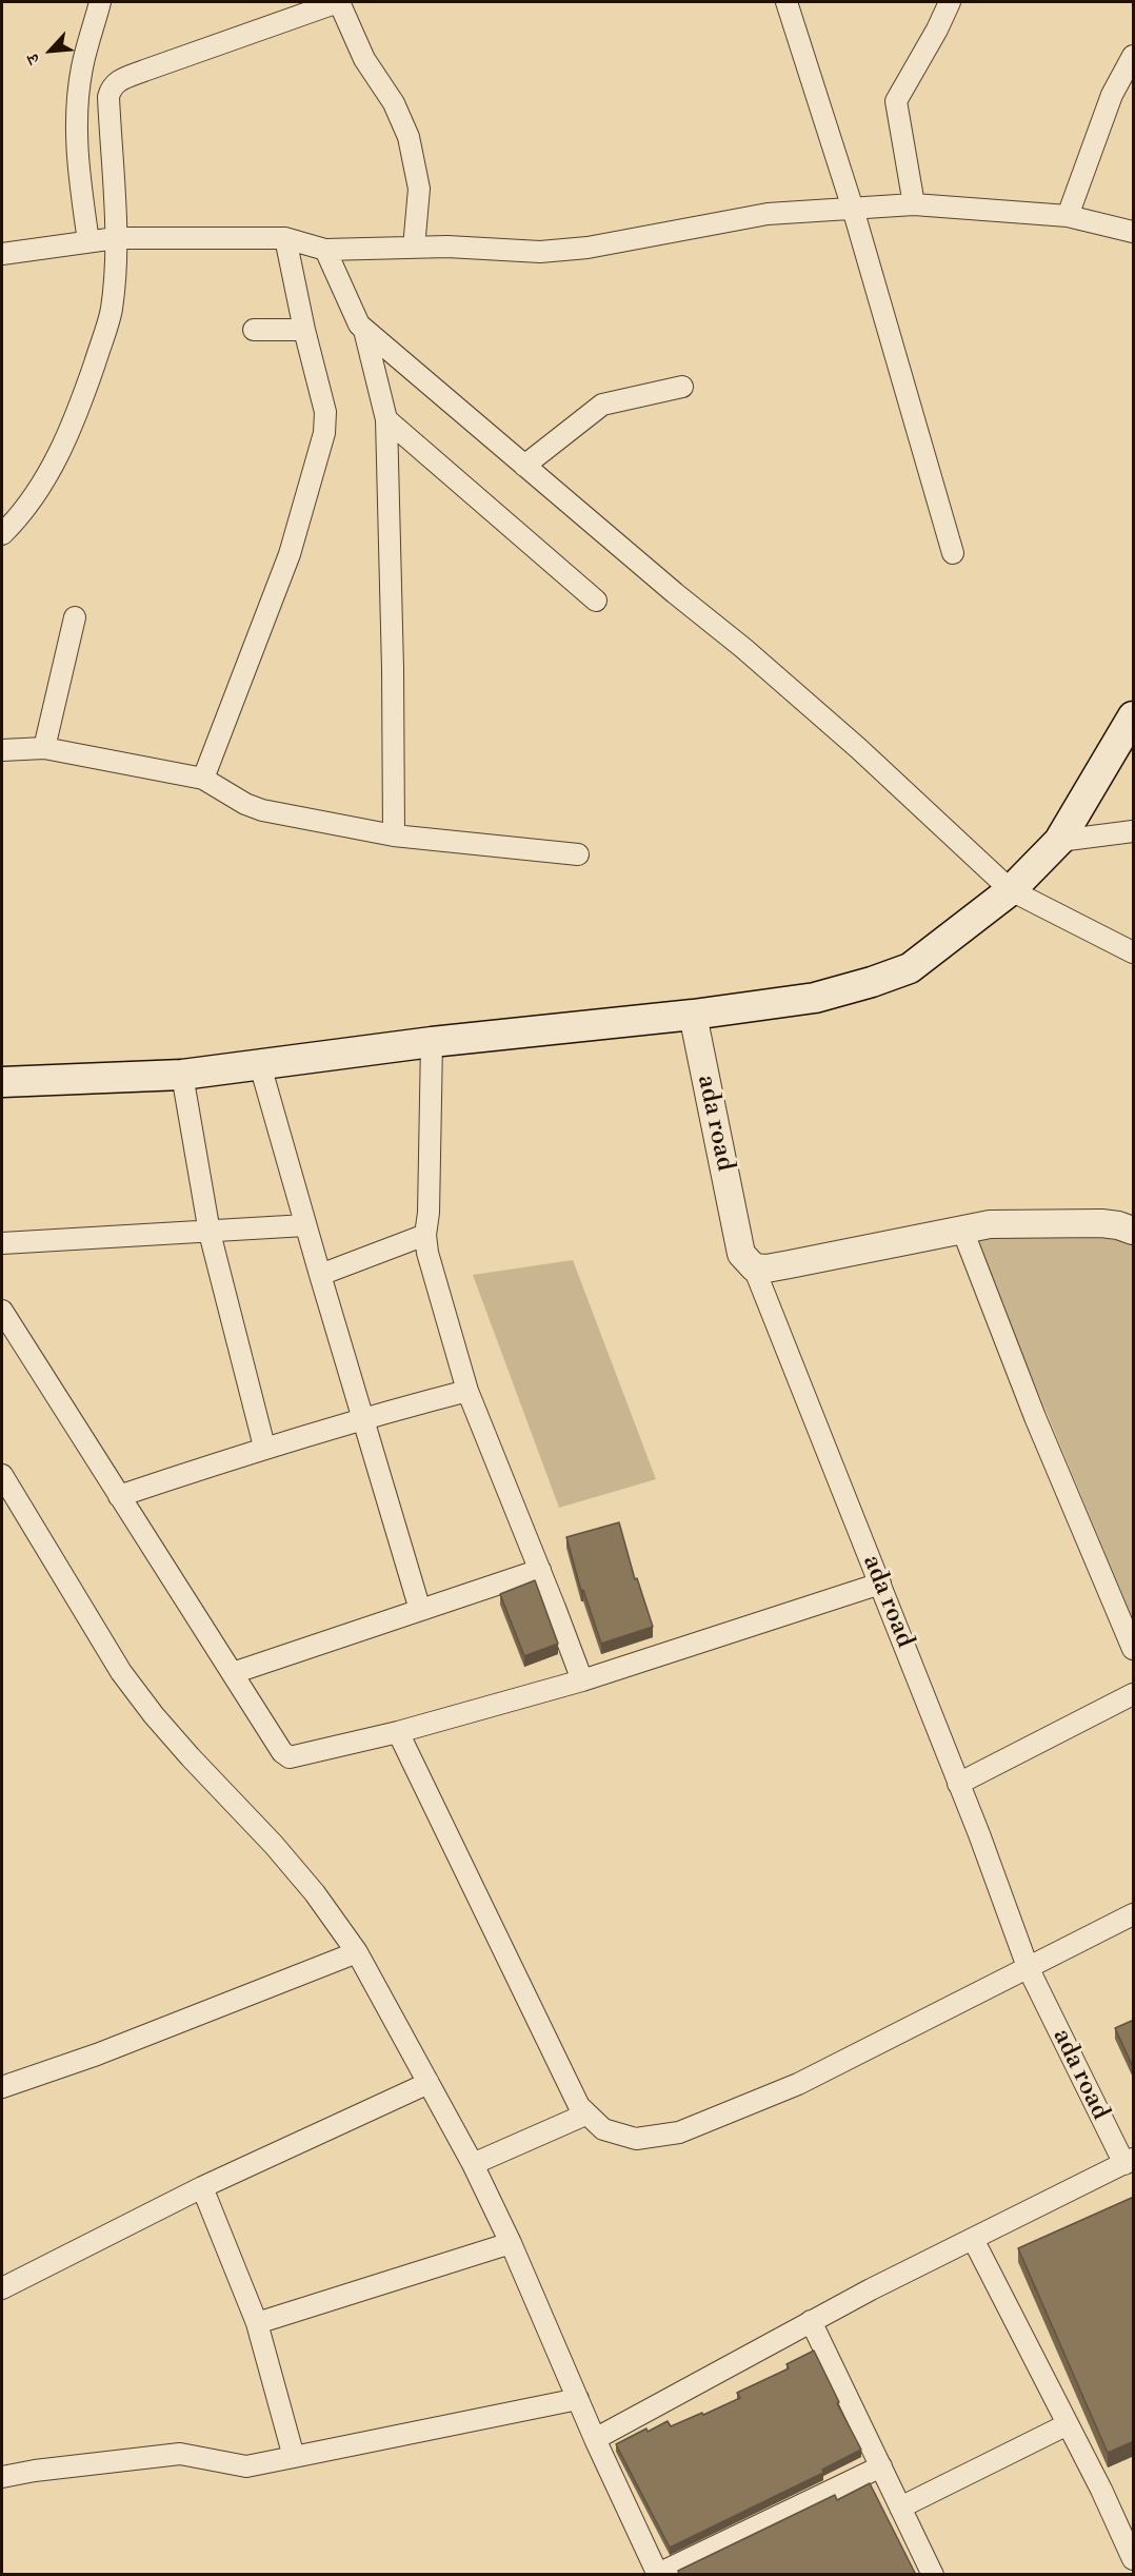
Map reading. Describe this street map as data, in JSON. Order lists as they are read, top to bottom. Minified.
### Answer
{"streets":{"street":["ada road"]},"north":"bottom left"}
